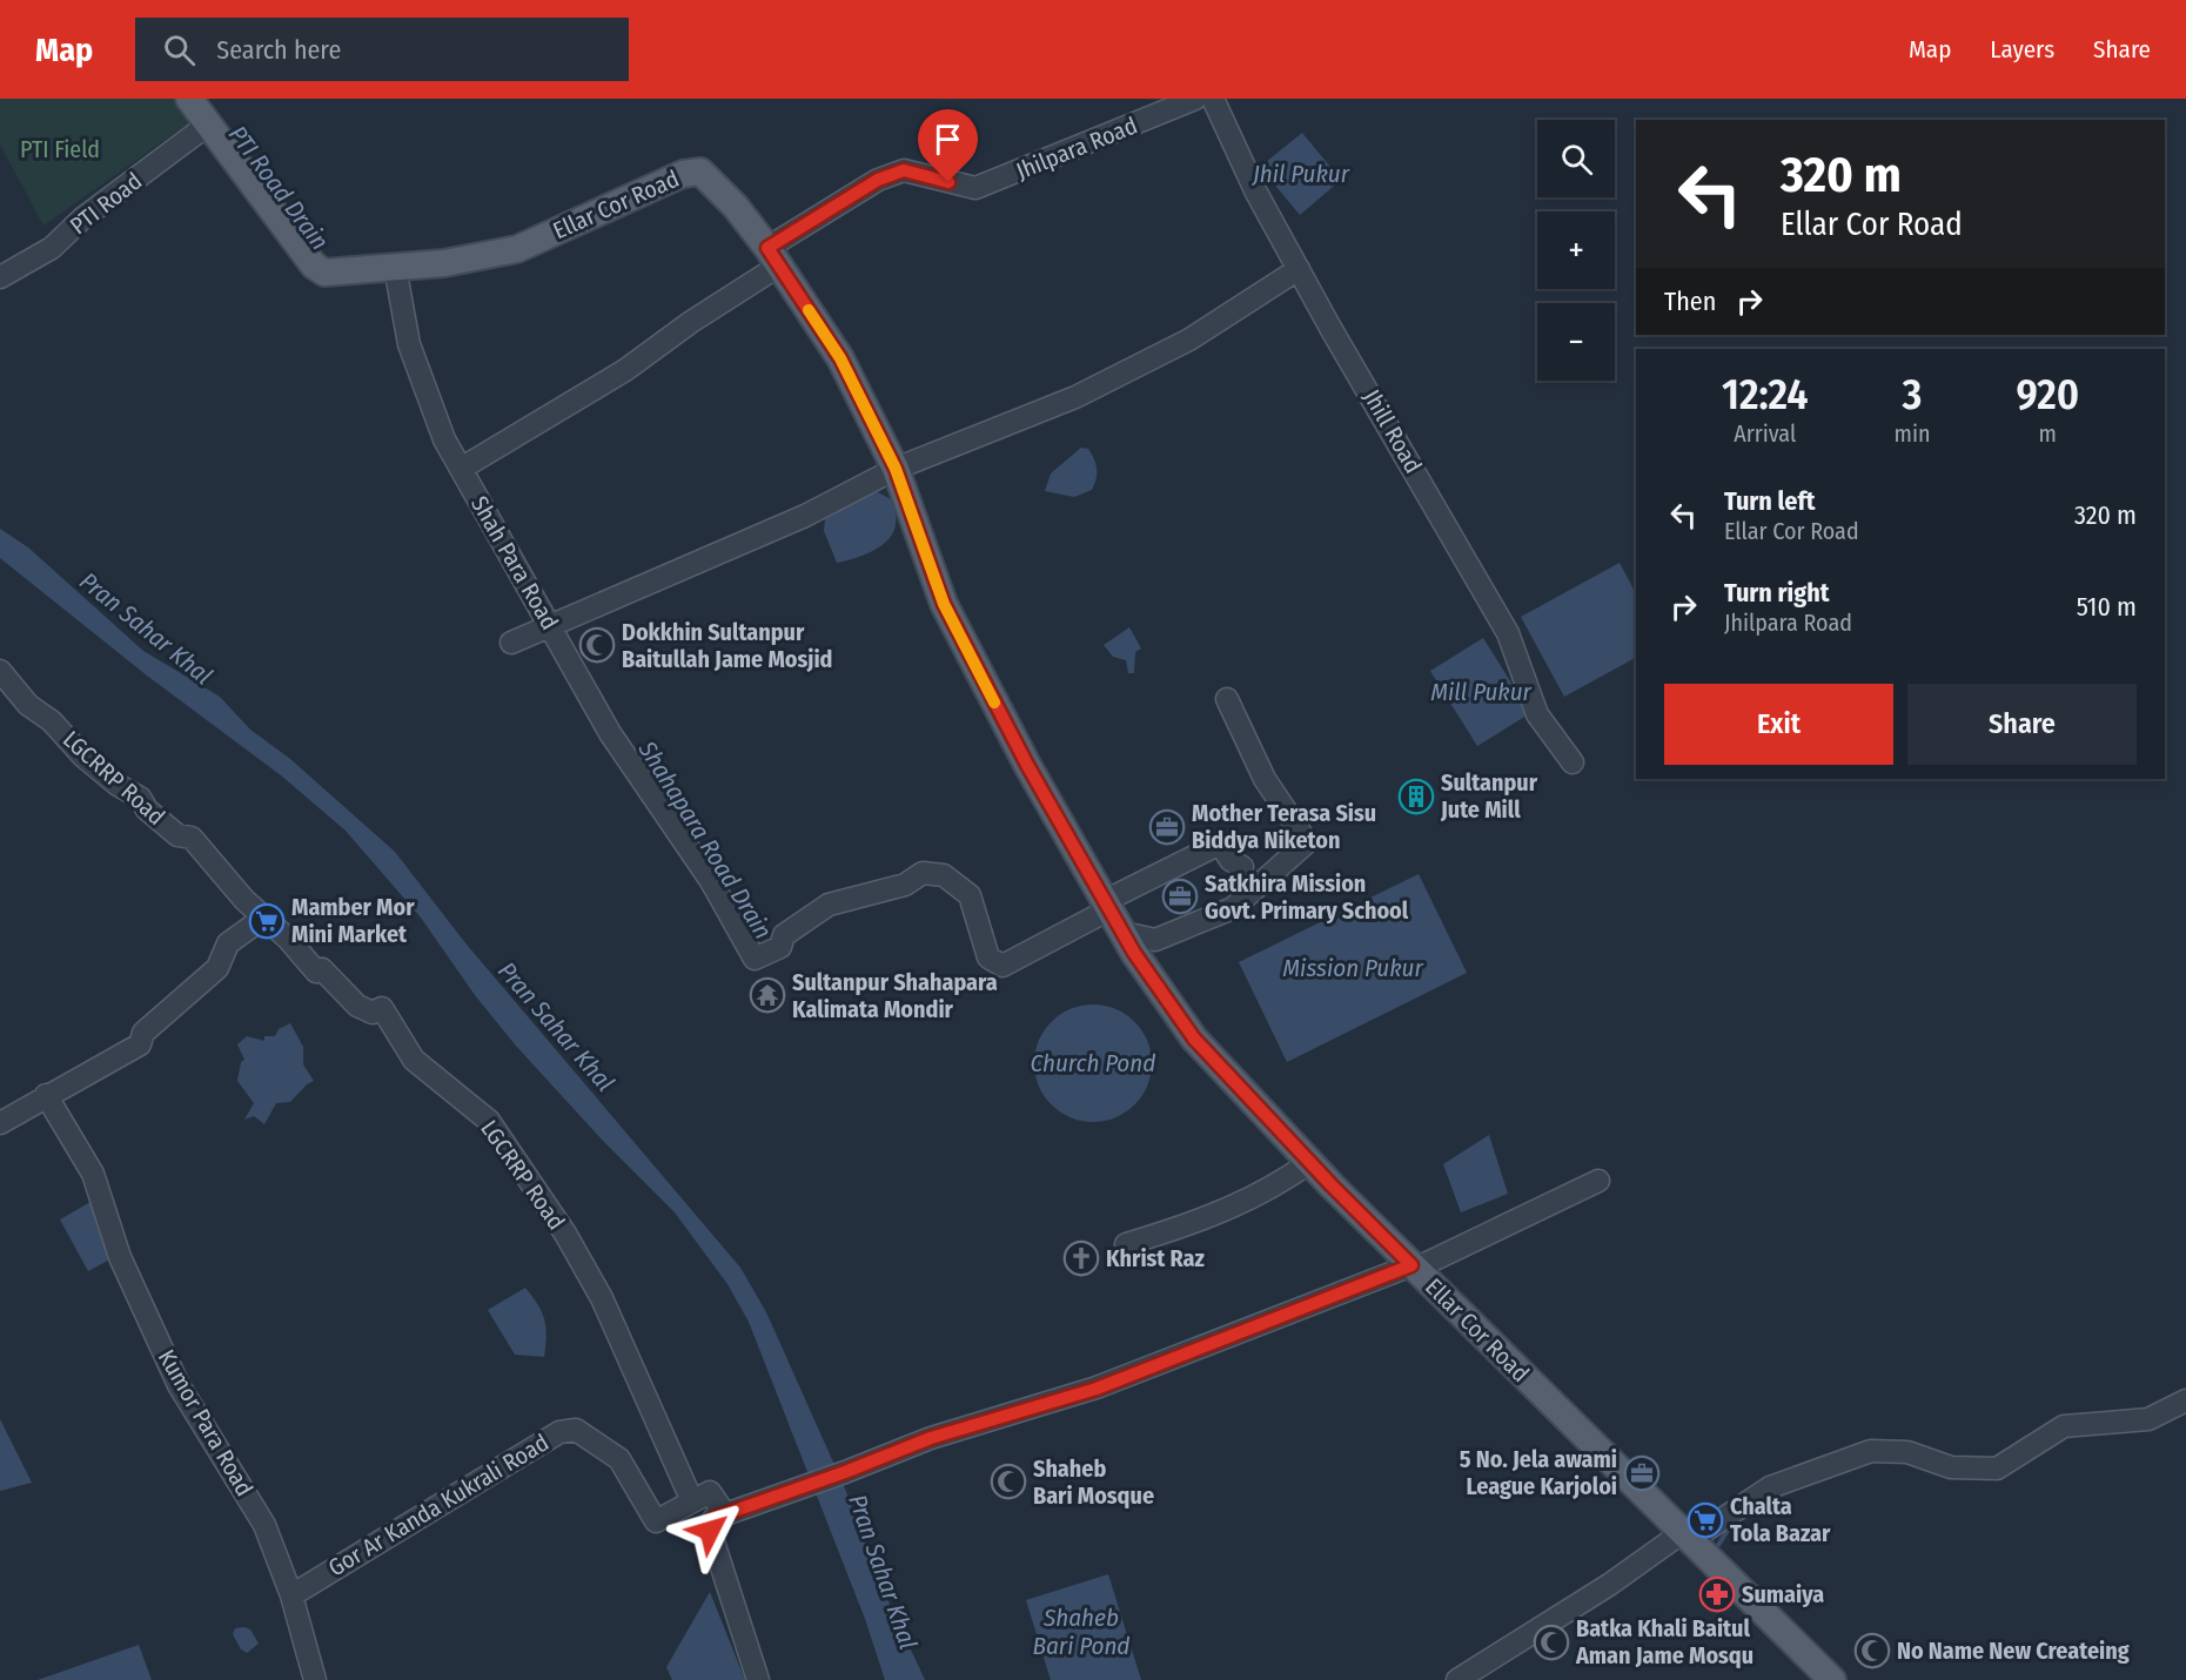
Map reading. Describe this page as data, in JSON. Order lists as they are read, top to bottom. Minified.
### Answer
{"streets":{"main road":["PTI Road","Ellar Cor Road"],"street":["Jhilpara Road","Jhill Road","Shah Para Road","LGCRRP Road","Kumor Para Road","Gor Ar Kanda Kukrali Road"]},"crossings":[["Jhilpara Road","Ellar Cor Road"],["Jhilpara Road","Shah Para Road"],["PTI Road","Ellar Cor Road"],["PTI Road","Shah Para Road"],["Ellar Cor Road","Shah Para Road"],["LGCRRP Road","Gor Ar Kanda Kukrali Road"],["Kumor Para Road","Gor Ar Kanda Kukrali Road"]],"water":["Jhil Pukur","PTI Road Drain","Pran Sahar Khal","Mill Pukur","Shahapara Road Drain","Mission Pukur","Church Pond","Shaheb Bari Pond"],"parks":["PTI Field"],"places":{"mosque":["Dokkhin Sultanpur Baitullah Jame Mosjid","Shaheb Bari Mosque","Batka Khali Baitul Aman Jame Mosqu","No Name New Createing"],"building":["Sultanpur Jute Mill"],"office":["Mother Terasa Sisu Biddya Niketon","Satkhira Mission Govt. Primary School","5 No. Jela awami League Karjoloi"],"supermarket":["Mamber Mor Mini Market","Chalta Tola Bazar"],"temple":["Sultanpur Shahapara Kalimata Mondir"],"church":["Khrist Raz"],"pharmacy":["Sumaiya"]},"page":{"header":"Map","search":"Search here","nav":["Map","Layers","Share"],"map_buttons":["+","−"],"turn":["320 m","Ellar Cor Road"],"then":"Then","eta":["12:24","Arrival","3","min","920","m"],"list":[{"name":"Turn left","note":"Ellar Cor Road","value":"320 m"},{"name":"Turn right","note":"Jhilpara Road","value":"510 m"}],"buttons":["Exit","Share"]}}
